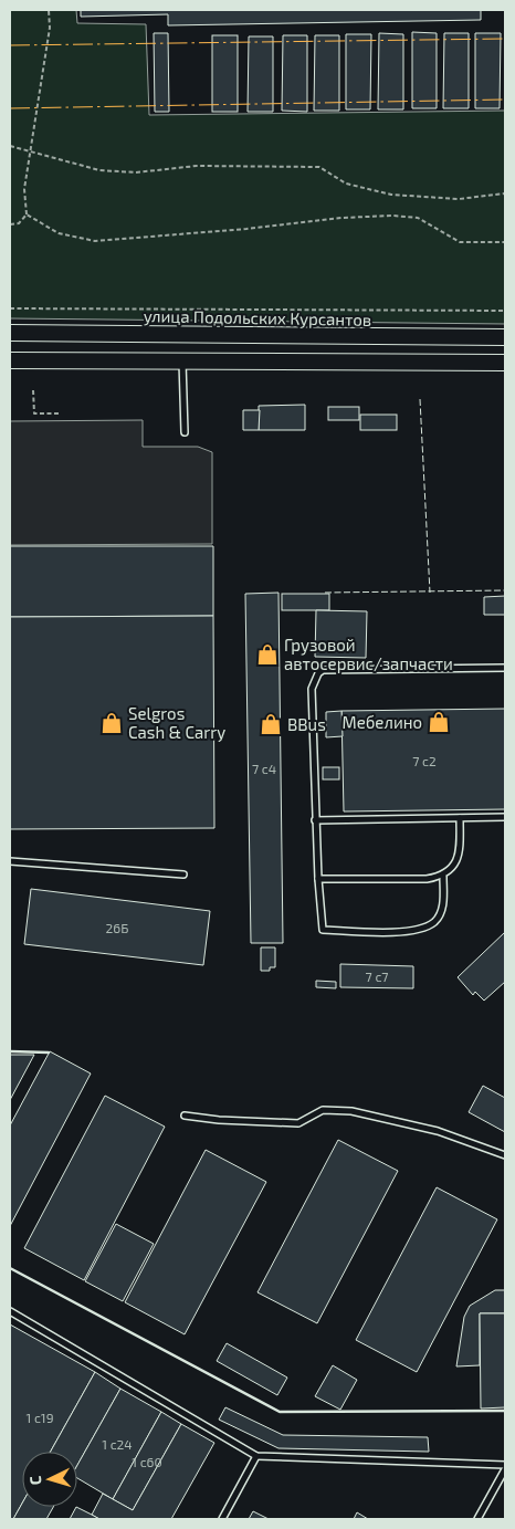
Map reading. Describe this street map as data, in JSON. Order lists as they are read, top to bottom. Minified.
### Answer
{"streets":{"main road":["улица Подольских Курсантов"]},"places":{"shop":["Грузовой автосервис/запчасти","Мебелино","Selgros Cash & Carry","BBus"]},"house_numbers":["7 с2","7 с4","26Б","7 с7","1 с19","1 с24","1 с60"],"north":"left"}
